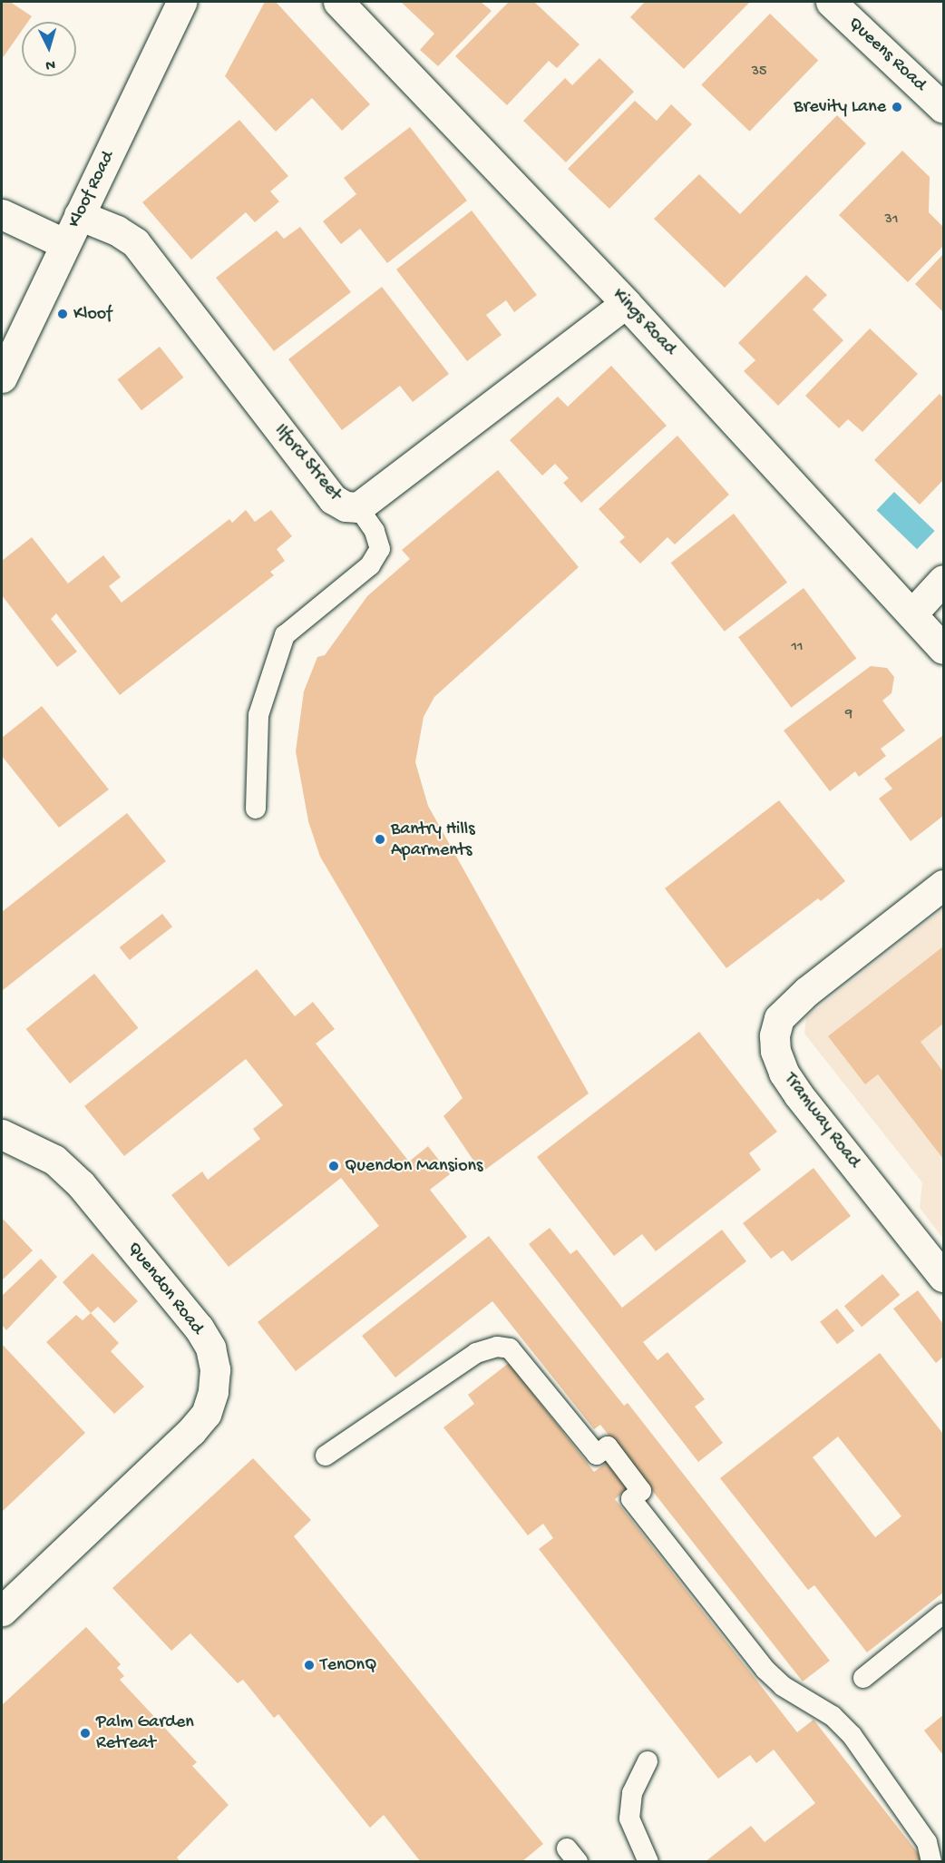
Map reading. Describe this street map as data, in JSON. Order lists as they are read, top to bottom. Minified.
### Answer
{"streets":{"street":["Queens Road","Kloof Road","Kings Road","Ilford Street","Tramway Road","Quendon Road"]},"crossings":[["Kloof Road","Ilford Street"],["Kings Road","Ilford Street"]],"places":["Brevity Lane","Kloof","Bantry Hills Aparments","Quendon Mansions","TenOnQ","Palm Garden Retreat"],"house_numbers":["35","31","11","9"],"north":"bottom"}
